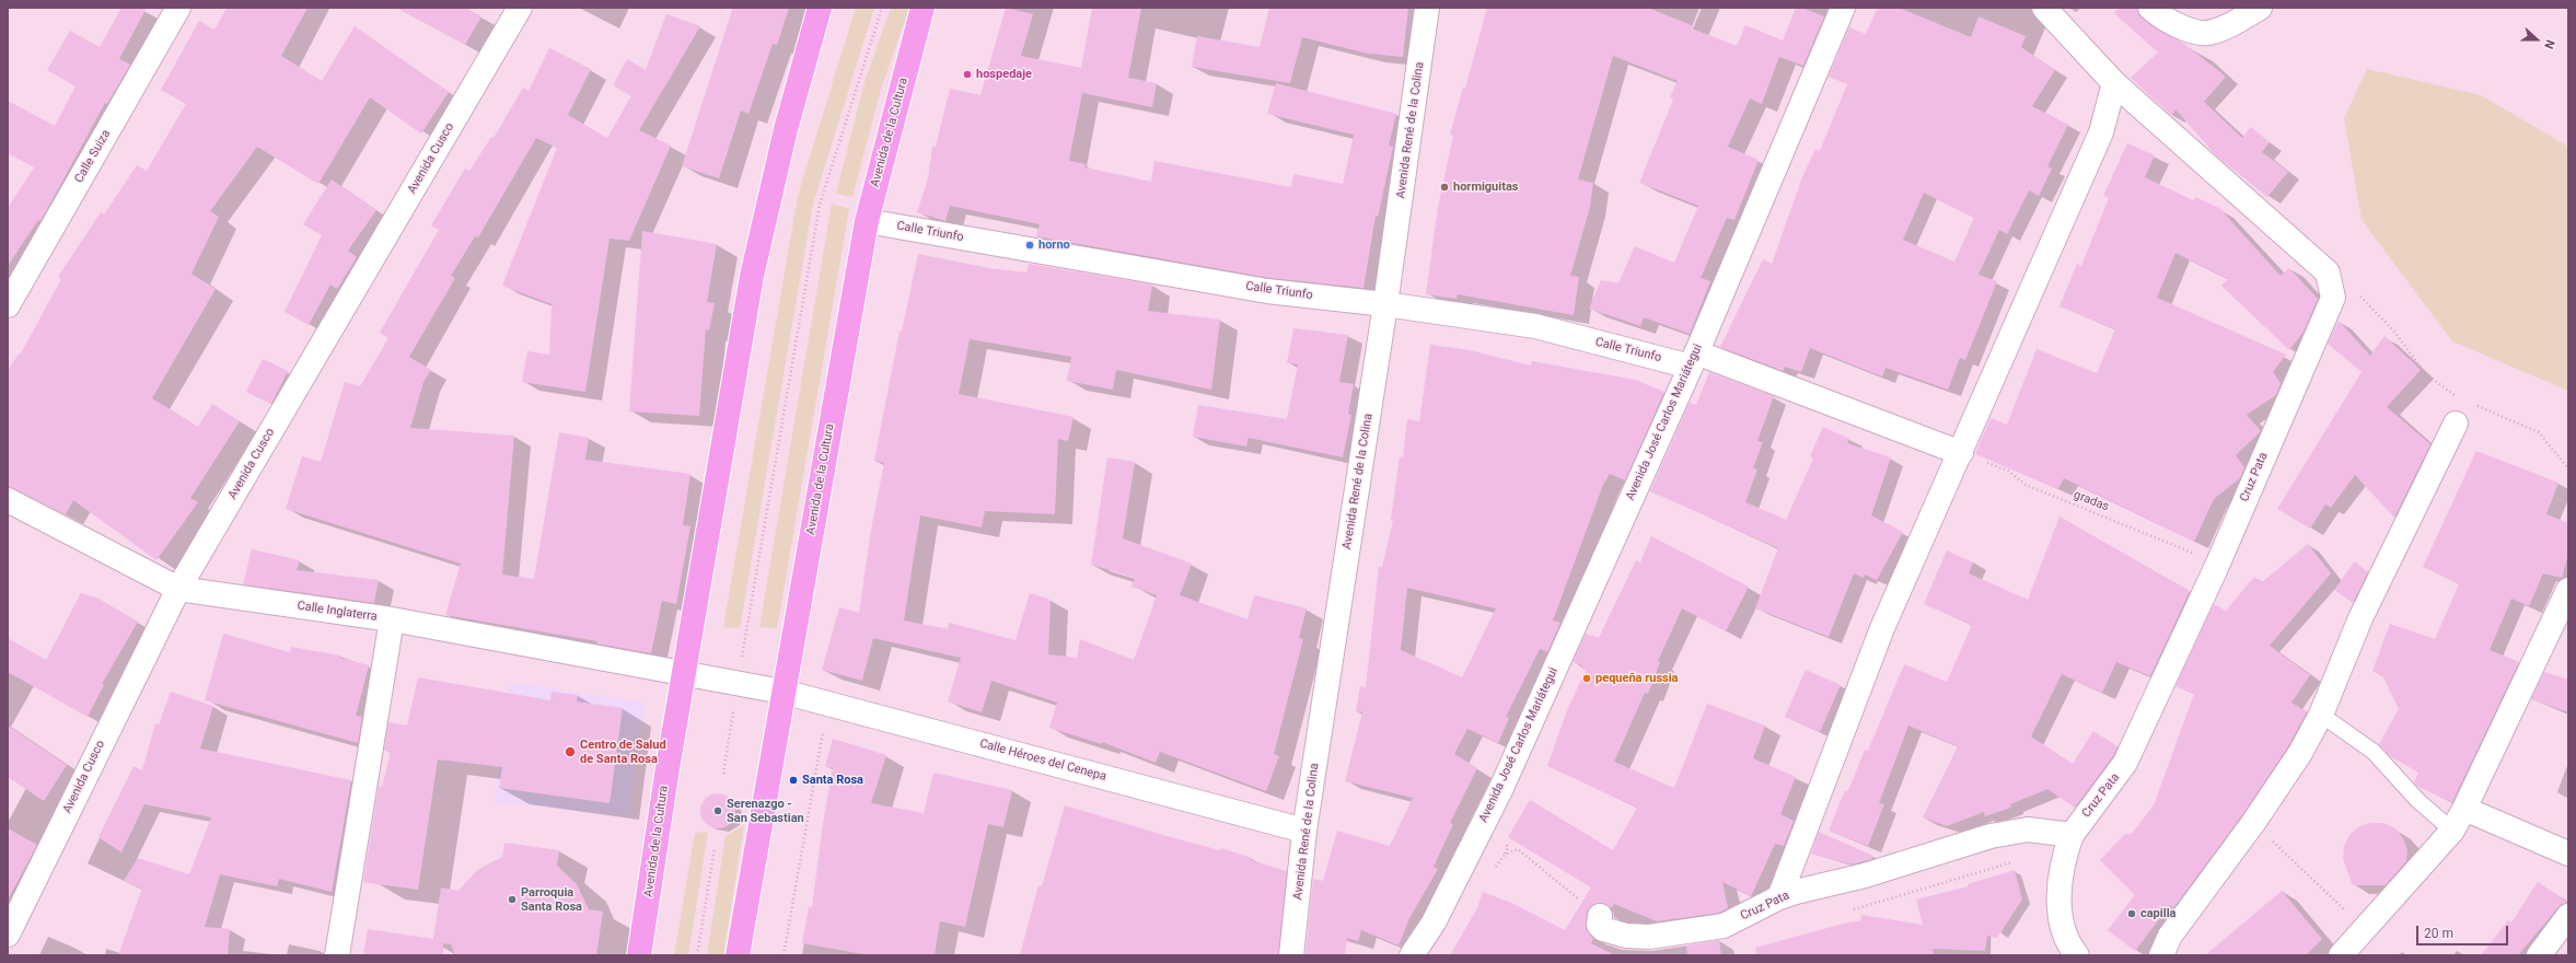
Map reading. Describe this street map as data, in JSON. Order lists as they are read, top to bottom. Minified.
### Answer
{"streets":{"highway":["Avenida de la Cultura"],"street":["Avenida René de la Colina","Calle Suiza","Avenida Cusco","Calle Triunfo","Avenida José Carlos Mariátegui","Cruz Pata","Calle Inglaterra","Calle Héroes del Cenepa"],"path":["gradas"]},"crossings":[["Avenida René de la Colina","Calle Triunfo"],["Avenida René de la Colina","Calle Héroes del Cenepa"],["Avenida de la Cultura","Calle Triunfo"],["Avenida de la Cultura","Calle Inglaterra"],["Avenida de la Cultura","Calle Héroes del Cenepa"],["Avenida Cusco","Calle Inglaterra"],["Calle Triunfo","Avenida José Carlos Mariátegui"],["Calle Triunfo","gradas"],["Cruz Pata","gradas"],["Calle Inglaterra","Calle Héroes del Cenepa"]],"places":["hospedaje","hormiguitas","horno","pequeña russia","Centro de Salud de Santa Rosa","Santa Rosa","Serenazgo - San Sebastian","Parroquia Santa Rosa","capilla"],"scale_bar":"20 m","north":"right"}
